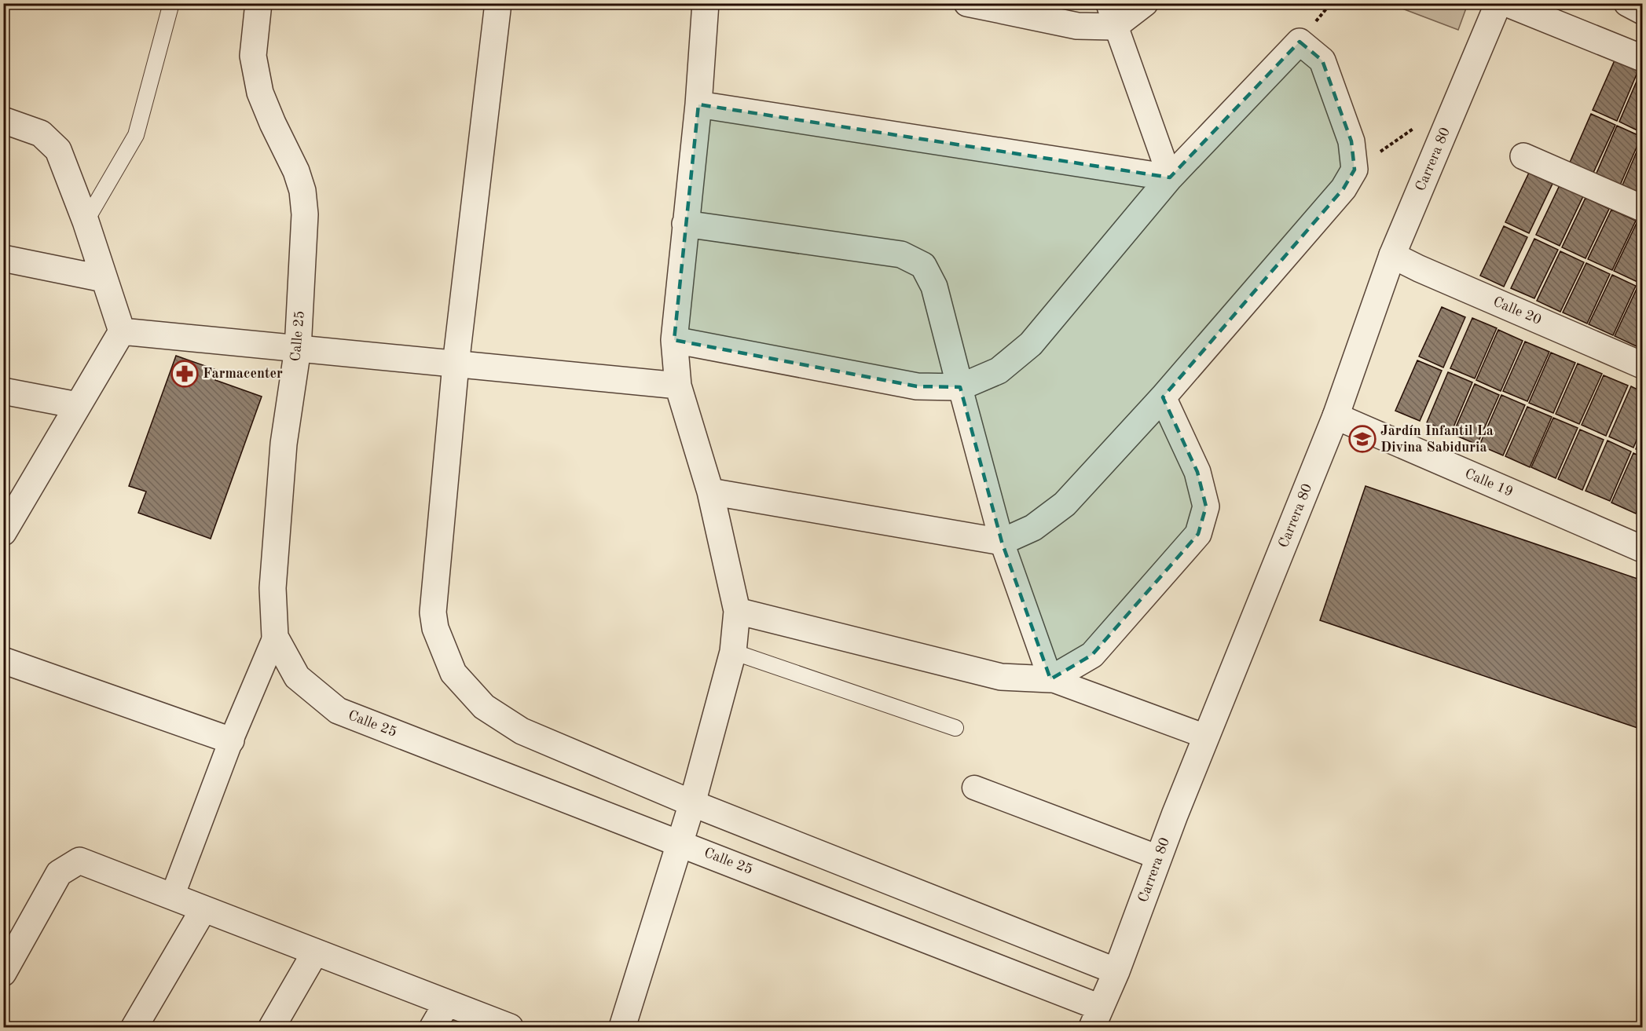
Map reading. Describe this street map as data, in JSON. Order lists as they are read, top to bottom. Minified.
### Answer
{"streets":{"street":["Carrera 80","Calle 20","Calle 25","Calle 19"]},"crossings":[["Carrera 80","Calle 20"],["Carrera 80","Calle 25"],["Carrera 80","Calle 19"]],"places":{"pharmacy":["Farmacenter"],"school or university":["Jardín Infantil La Divina Sabiduria"]}}
